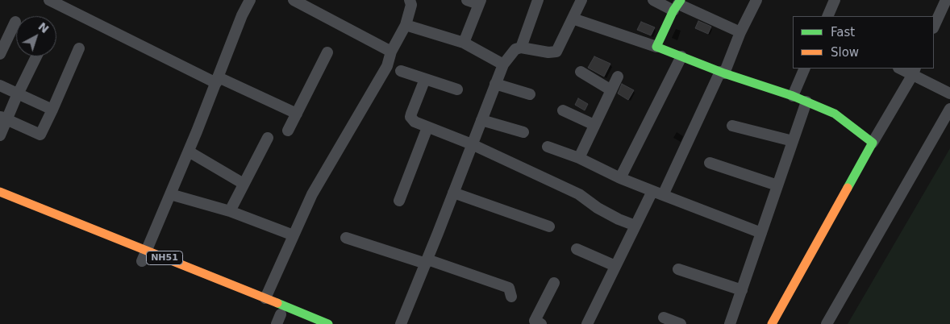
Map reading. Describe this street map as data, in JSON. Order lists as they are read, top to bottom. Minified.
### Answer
{"streets":{"main road":["NH51"]},"legend":["Fast","Slow"],"north":"top right"}
